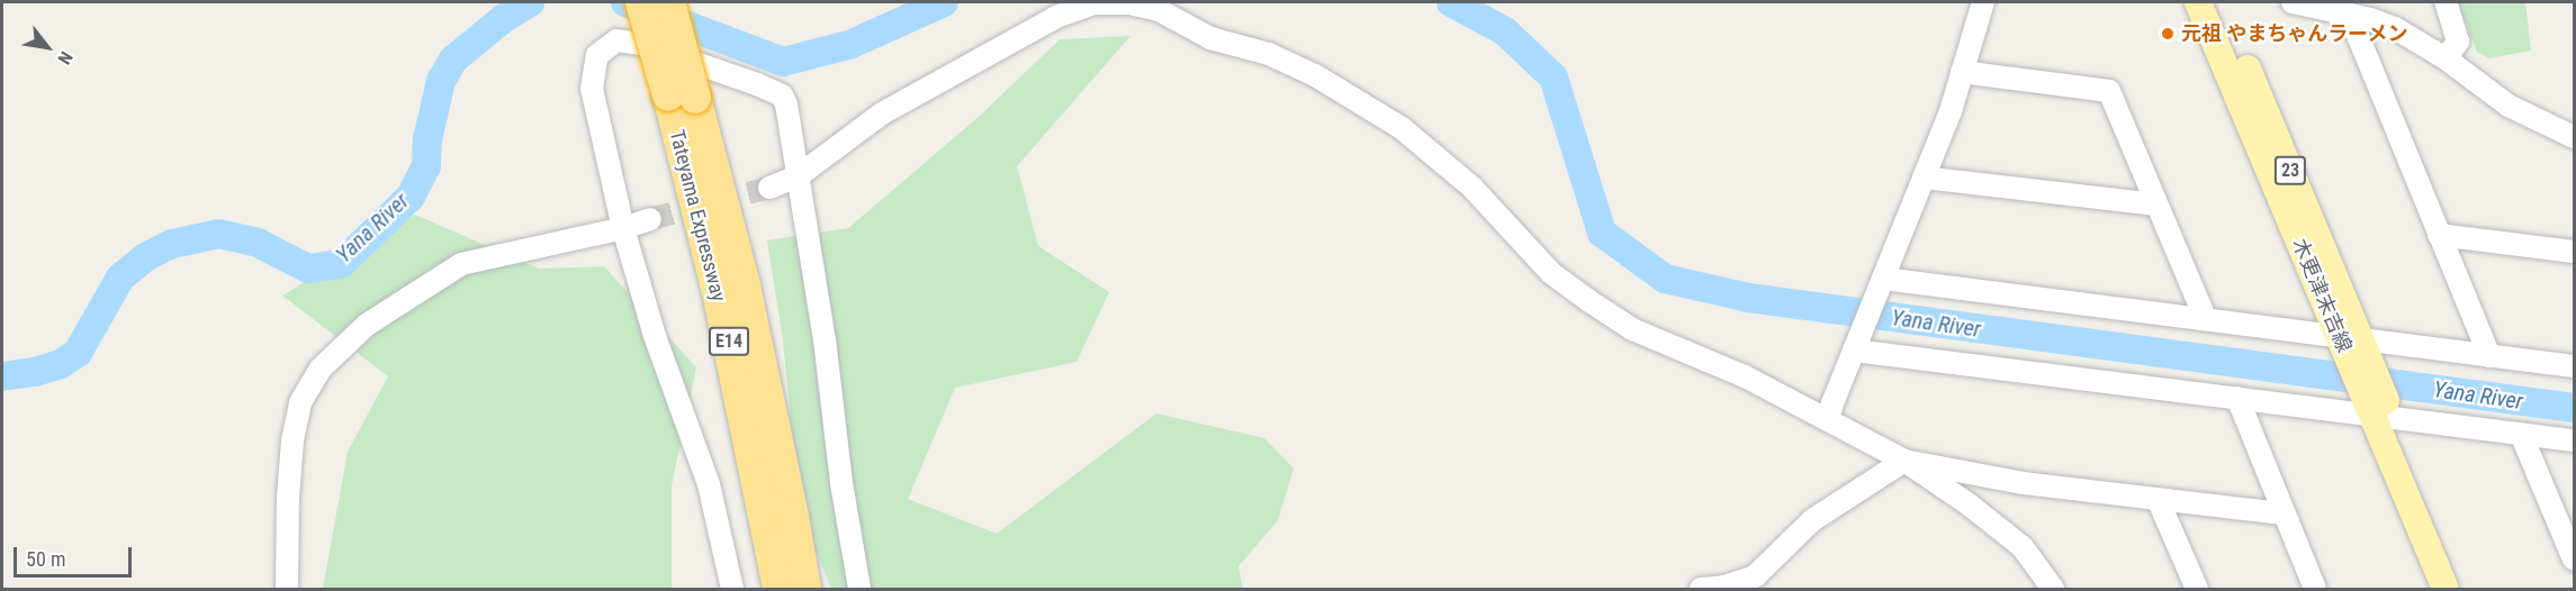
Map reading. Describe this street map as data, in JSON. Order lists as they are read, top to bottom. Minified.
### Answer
{"streets":{"highway":["Tateyama Expressway","E14"],"main road":["23","木更津末吉線"]},"water":["Yana River"],"places":["元祖 やまちゃんラーメン"],"scale_bar":"50 m","north":"bottom right"}
